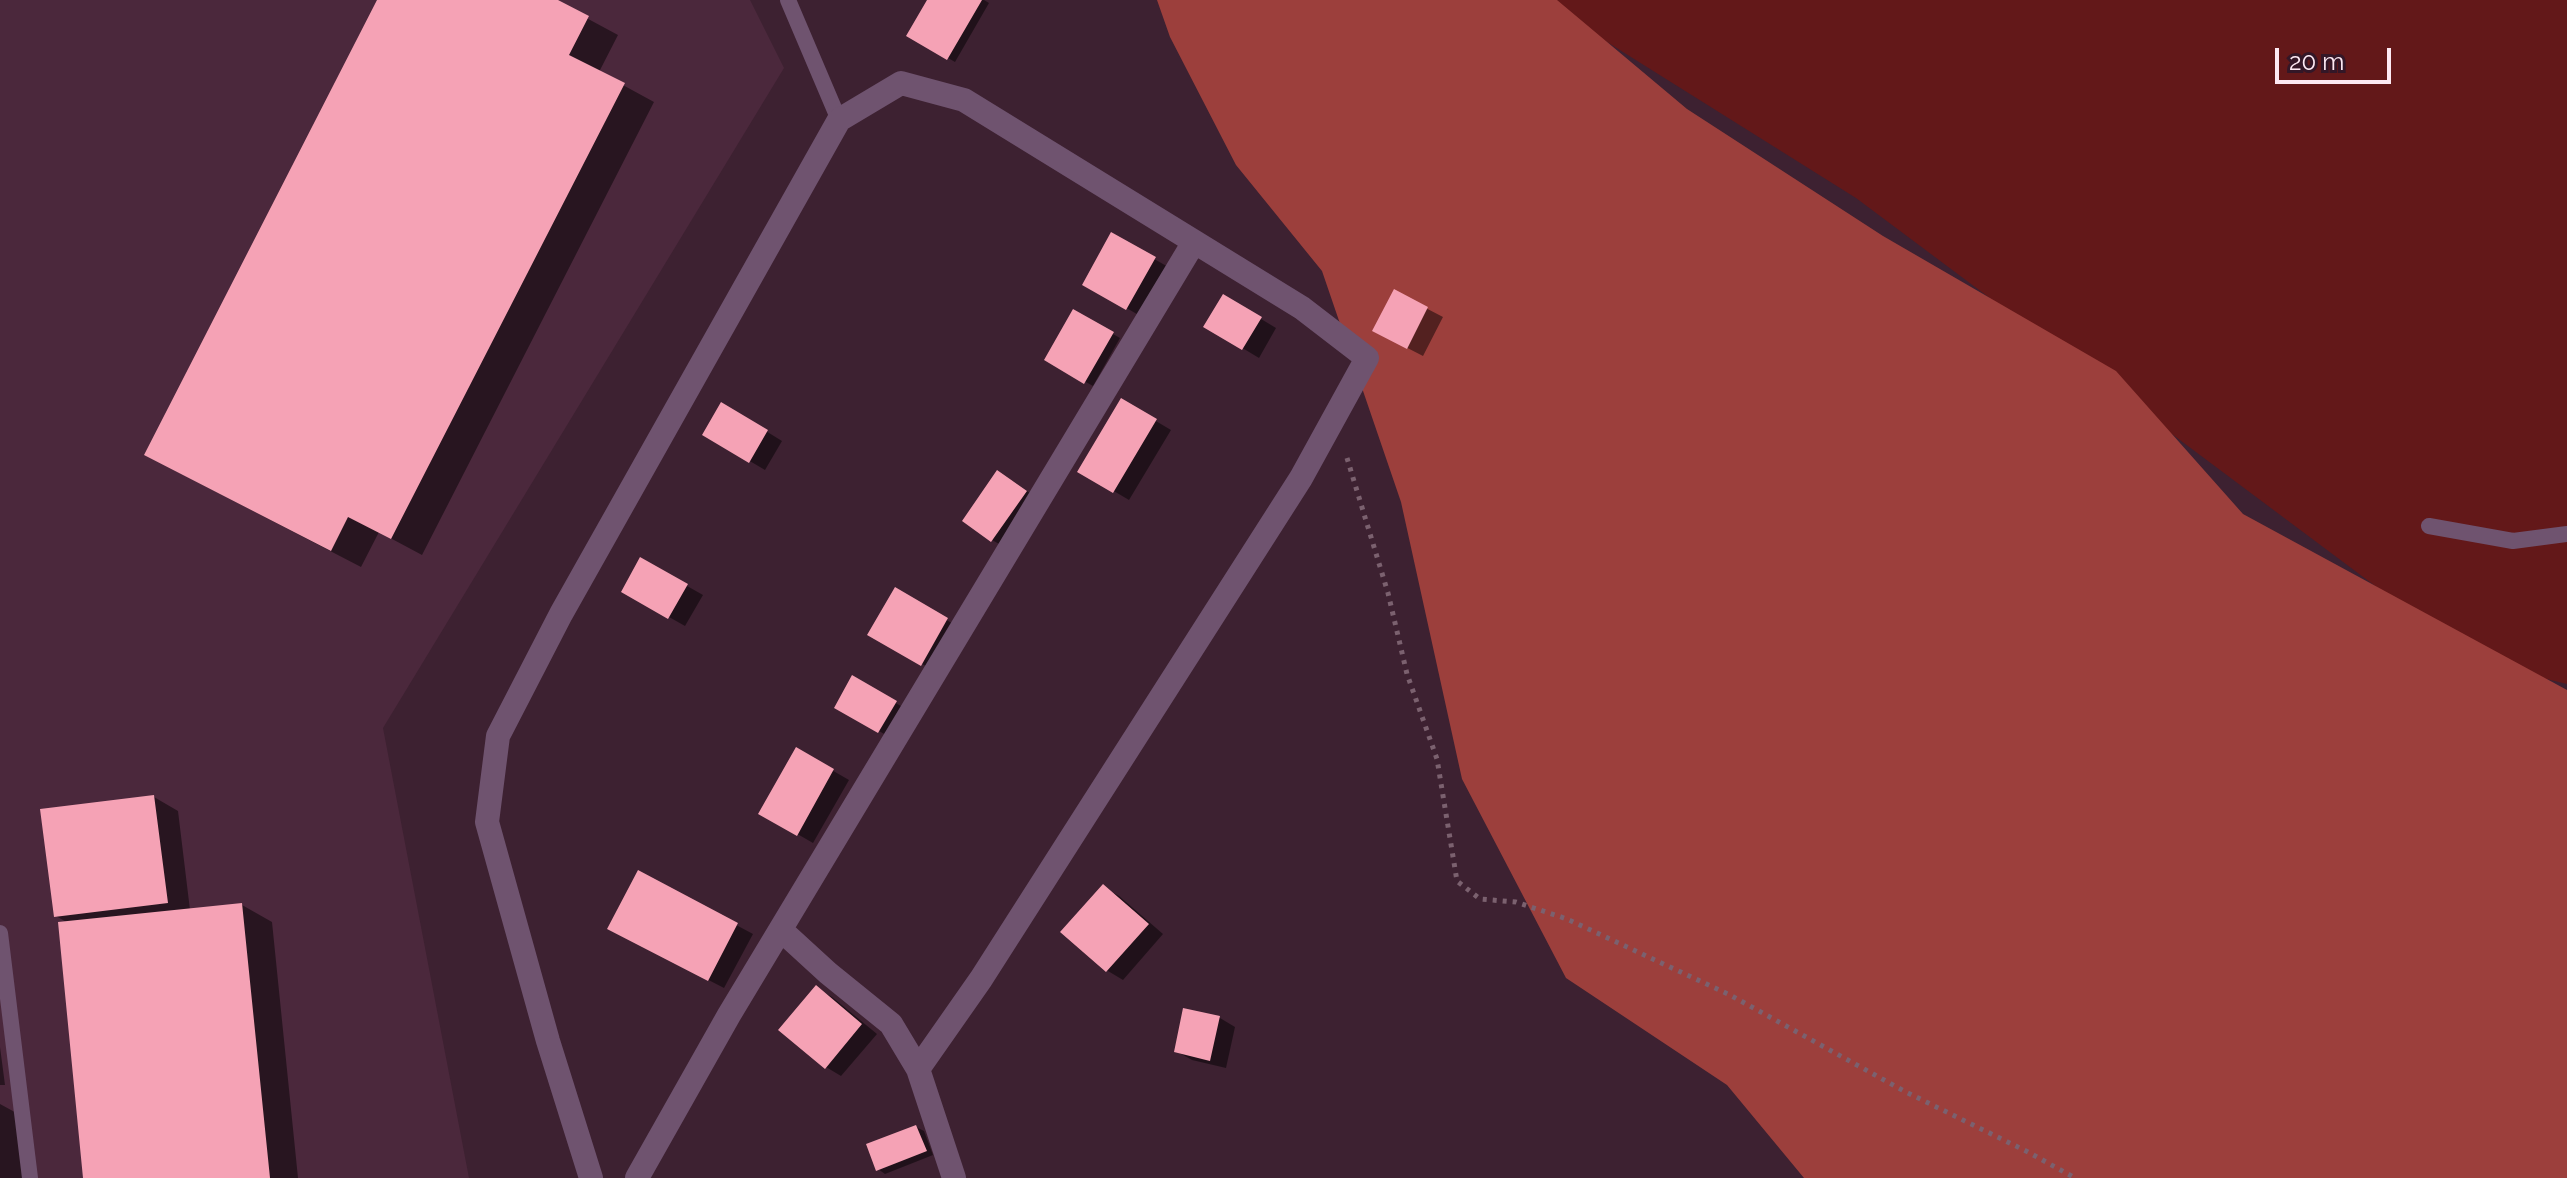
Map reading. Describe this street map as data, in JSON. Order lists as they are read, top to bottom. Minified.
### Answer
{"scale_bar":"20 m"}
